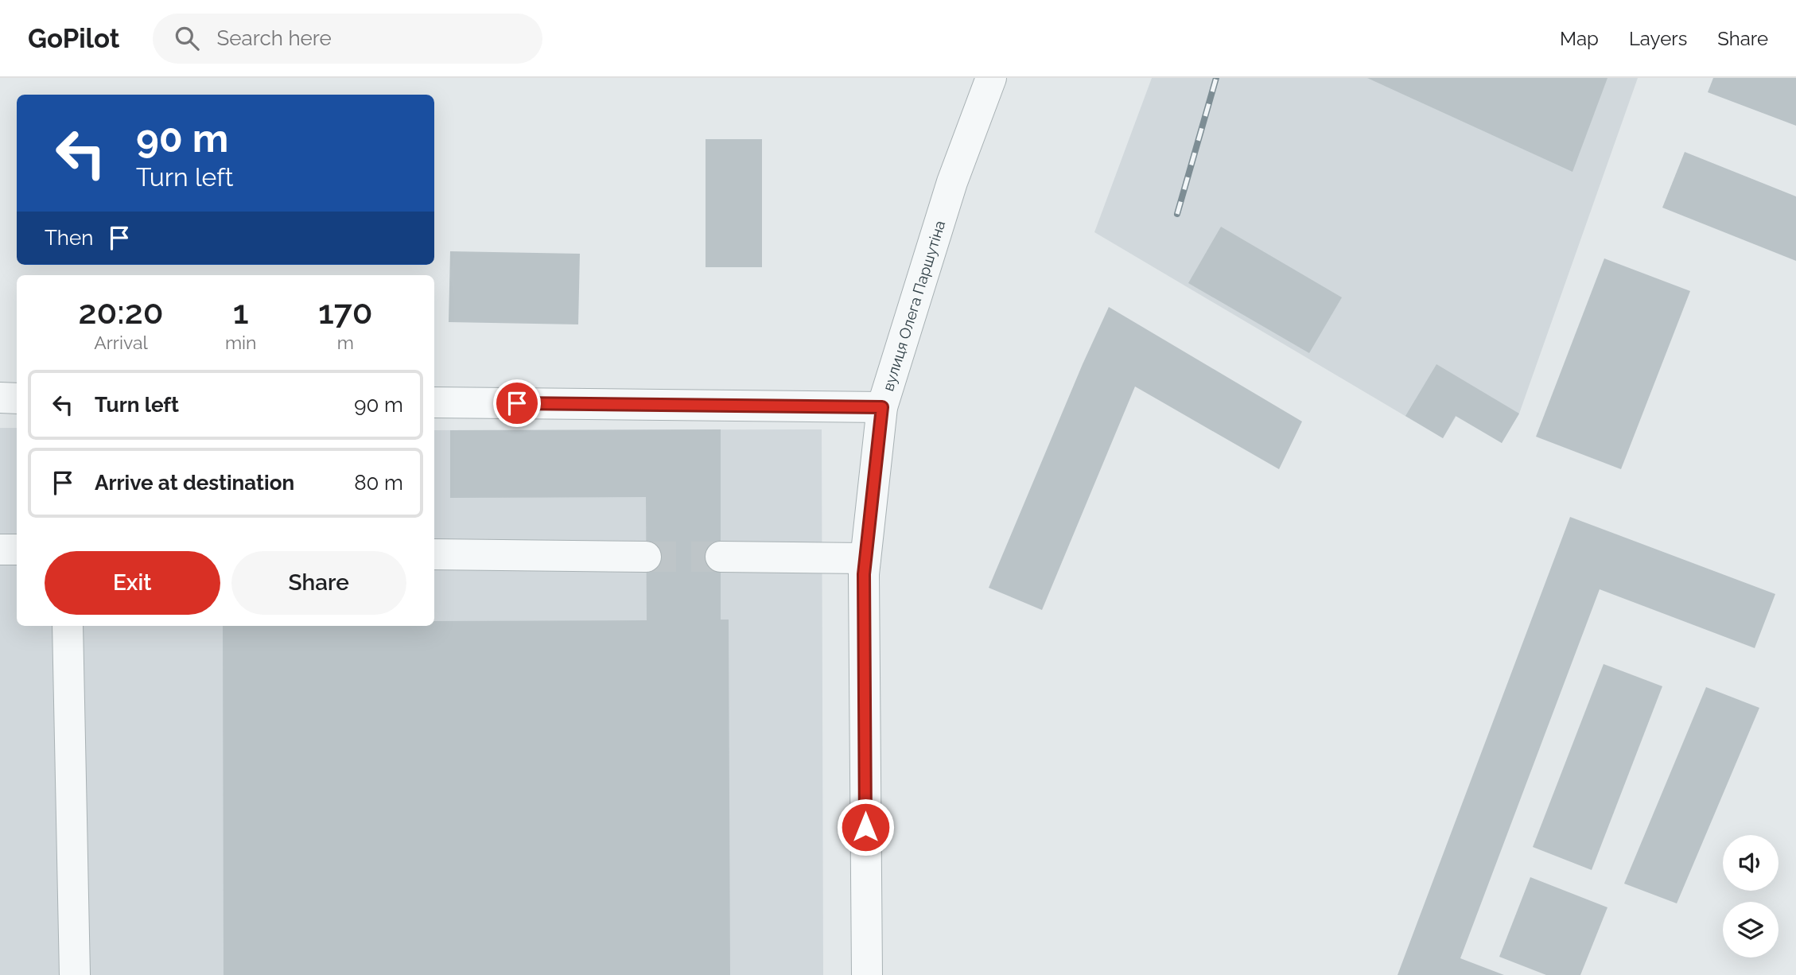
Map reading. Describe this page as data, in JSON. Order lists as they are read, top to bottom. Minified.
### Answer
{"streets":{"street":["вулиця Олега Паршутіна"]},"page":{"header":"GoPilot","search":"Search here","nav":["Map","Layers","Share"],"turn":["90 m","Turn left"],"then":"Then","eta":["20:20","Arrival","1","min","170","m"],"list":[{"name":"Turn left","value":"90 m"},{"name":"Arrive at destination","value":"80 m"}],"buttons":["Exit","Share"]}}
